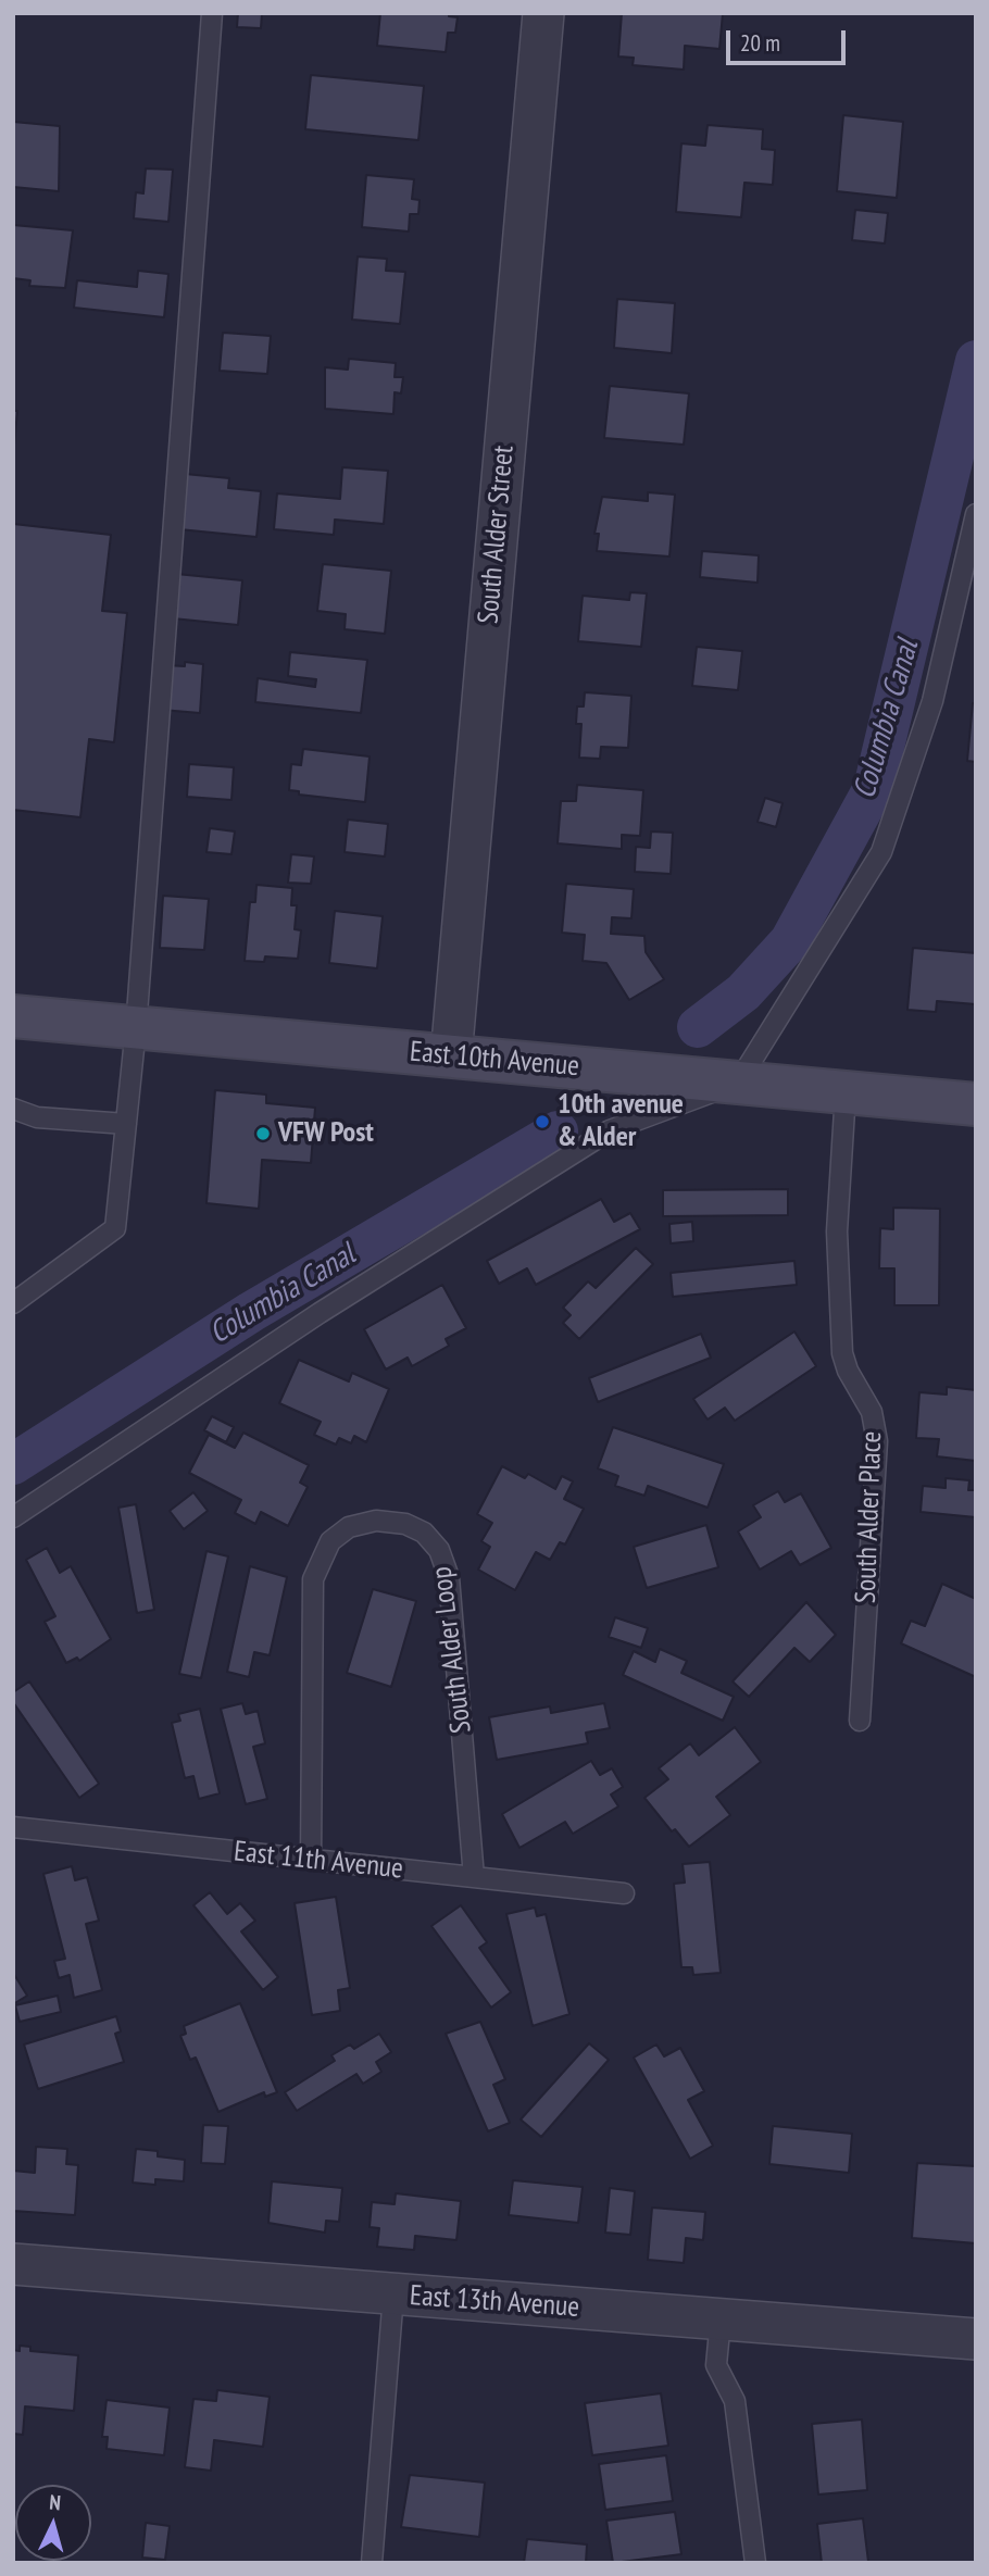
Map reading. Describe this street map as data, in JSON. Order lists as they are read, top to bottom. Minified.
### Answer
{"streets":{"main road":["East 10th Avenue"],"street":["South Alder Street","East 13th Avenue"],"lane":["South Alder Place","South Alder Loop","East 11th Avenue"]},"crossings":[["South Alder Street","East 10th Avenue"],["East 10th Avenue","South Alder Place"],["South Alder Loop","East 11th Avenue"]],"water":["Columbia Canal"],"places":["10th avenue & Alder","VFW Post"],"scale_bar":"20 m","north":"top"}
